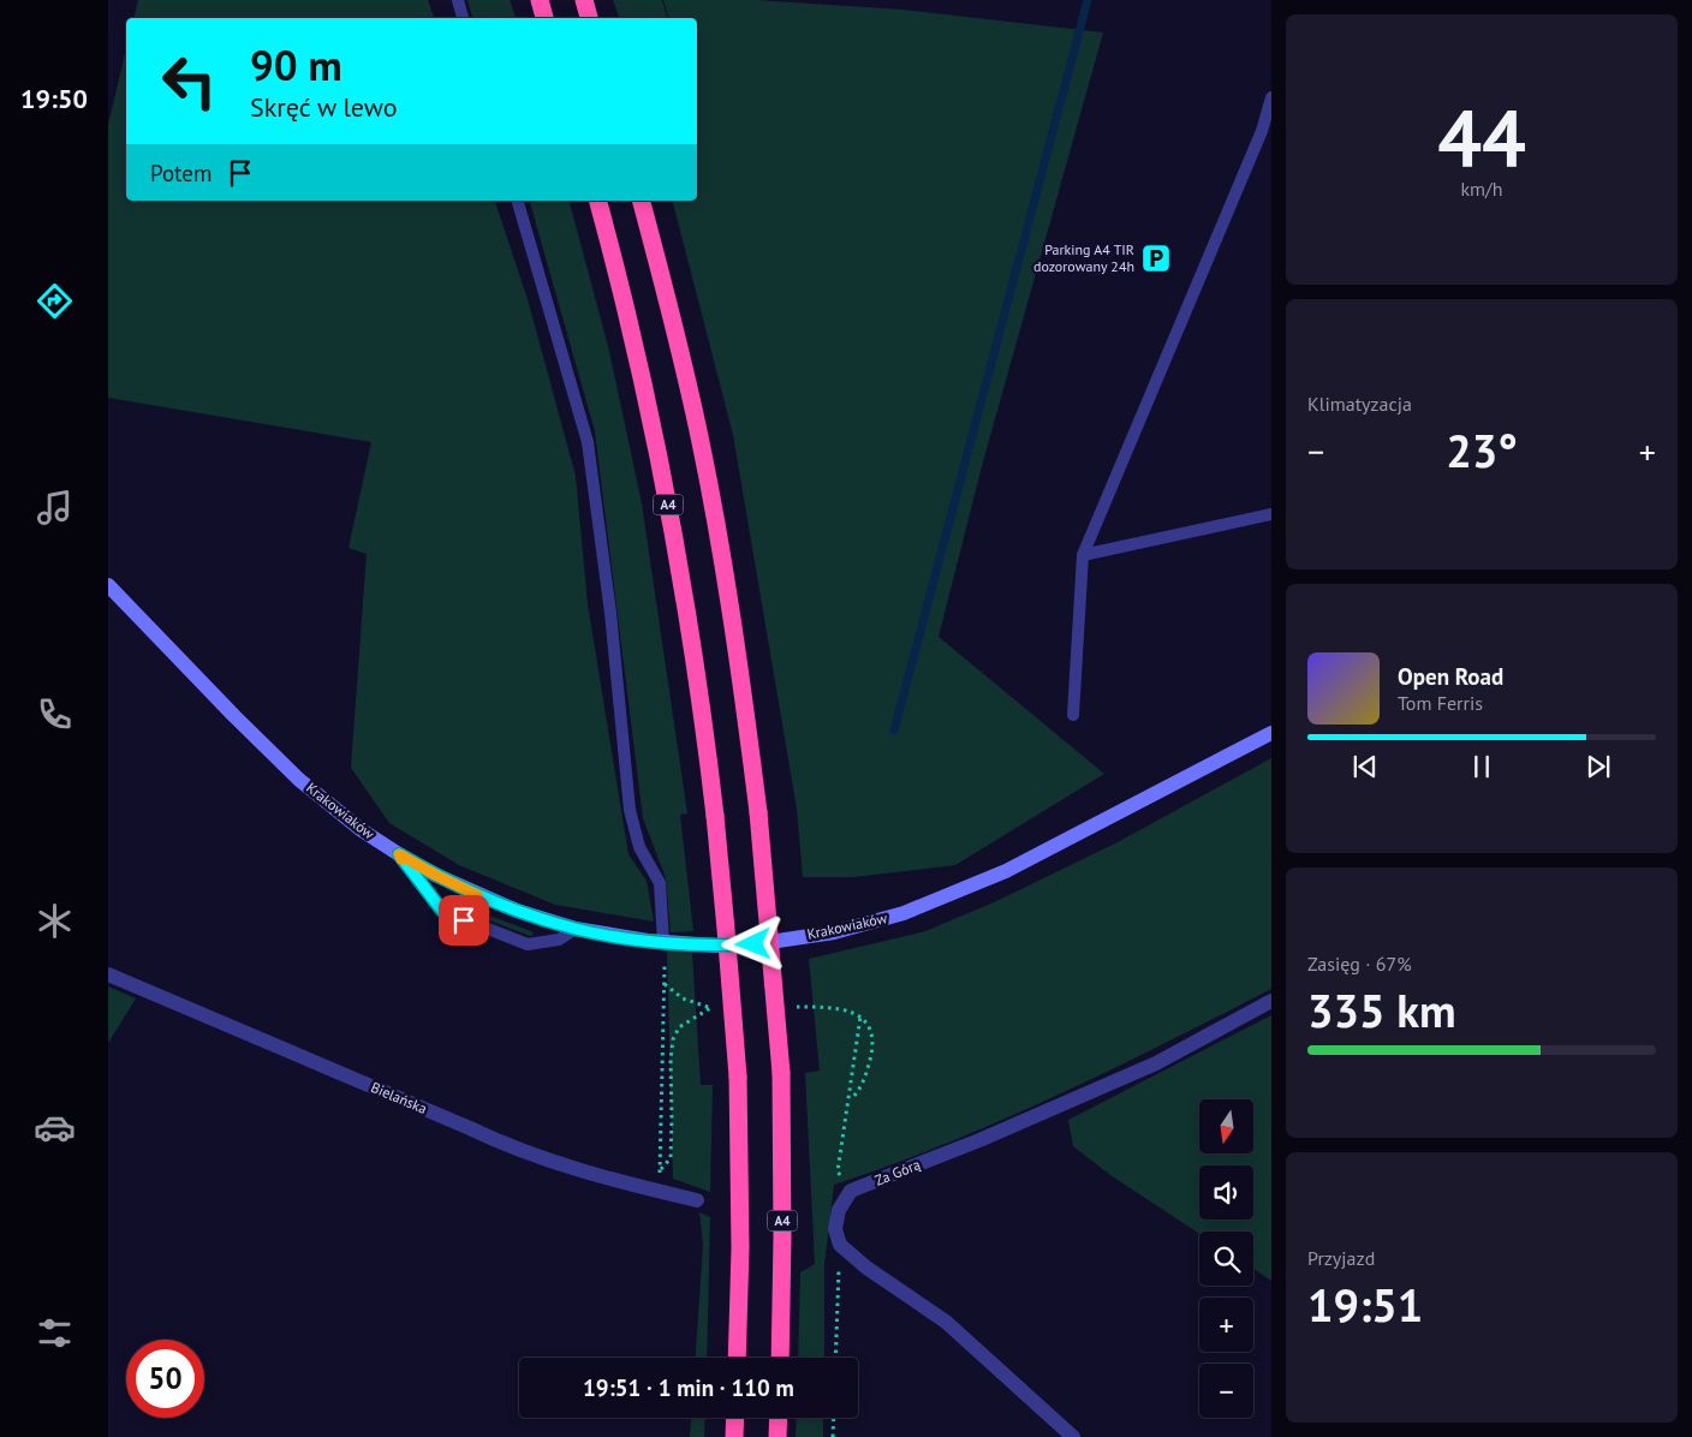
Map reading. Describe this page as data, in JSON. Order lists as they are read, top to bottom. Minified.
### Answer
{"streets":{"highway":["A4"],"main road":["Krakowiaków"],"street":["Bielańska","Za Górą"]},"places":{"parking":["Parking A4 TIR dozorowany 24h"]},"north":"bottom","page":{"tabs":"19:50","tile":[["44","km/h"],"Klimatyzacja",["Zasięg · 67%","335 km"],["Przyjazd","19:51"]],"turn":["90 m","Skręć w lewo"],"then":"Potem","heat":["−","23°","+"],"song":["Open Road","Tom Ferris"],"map_buttons":["+","−"],"limit":"50","trip":"19:51 · 1 min · 110 m"}}
